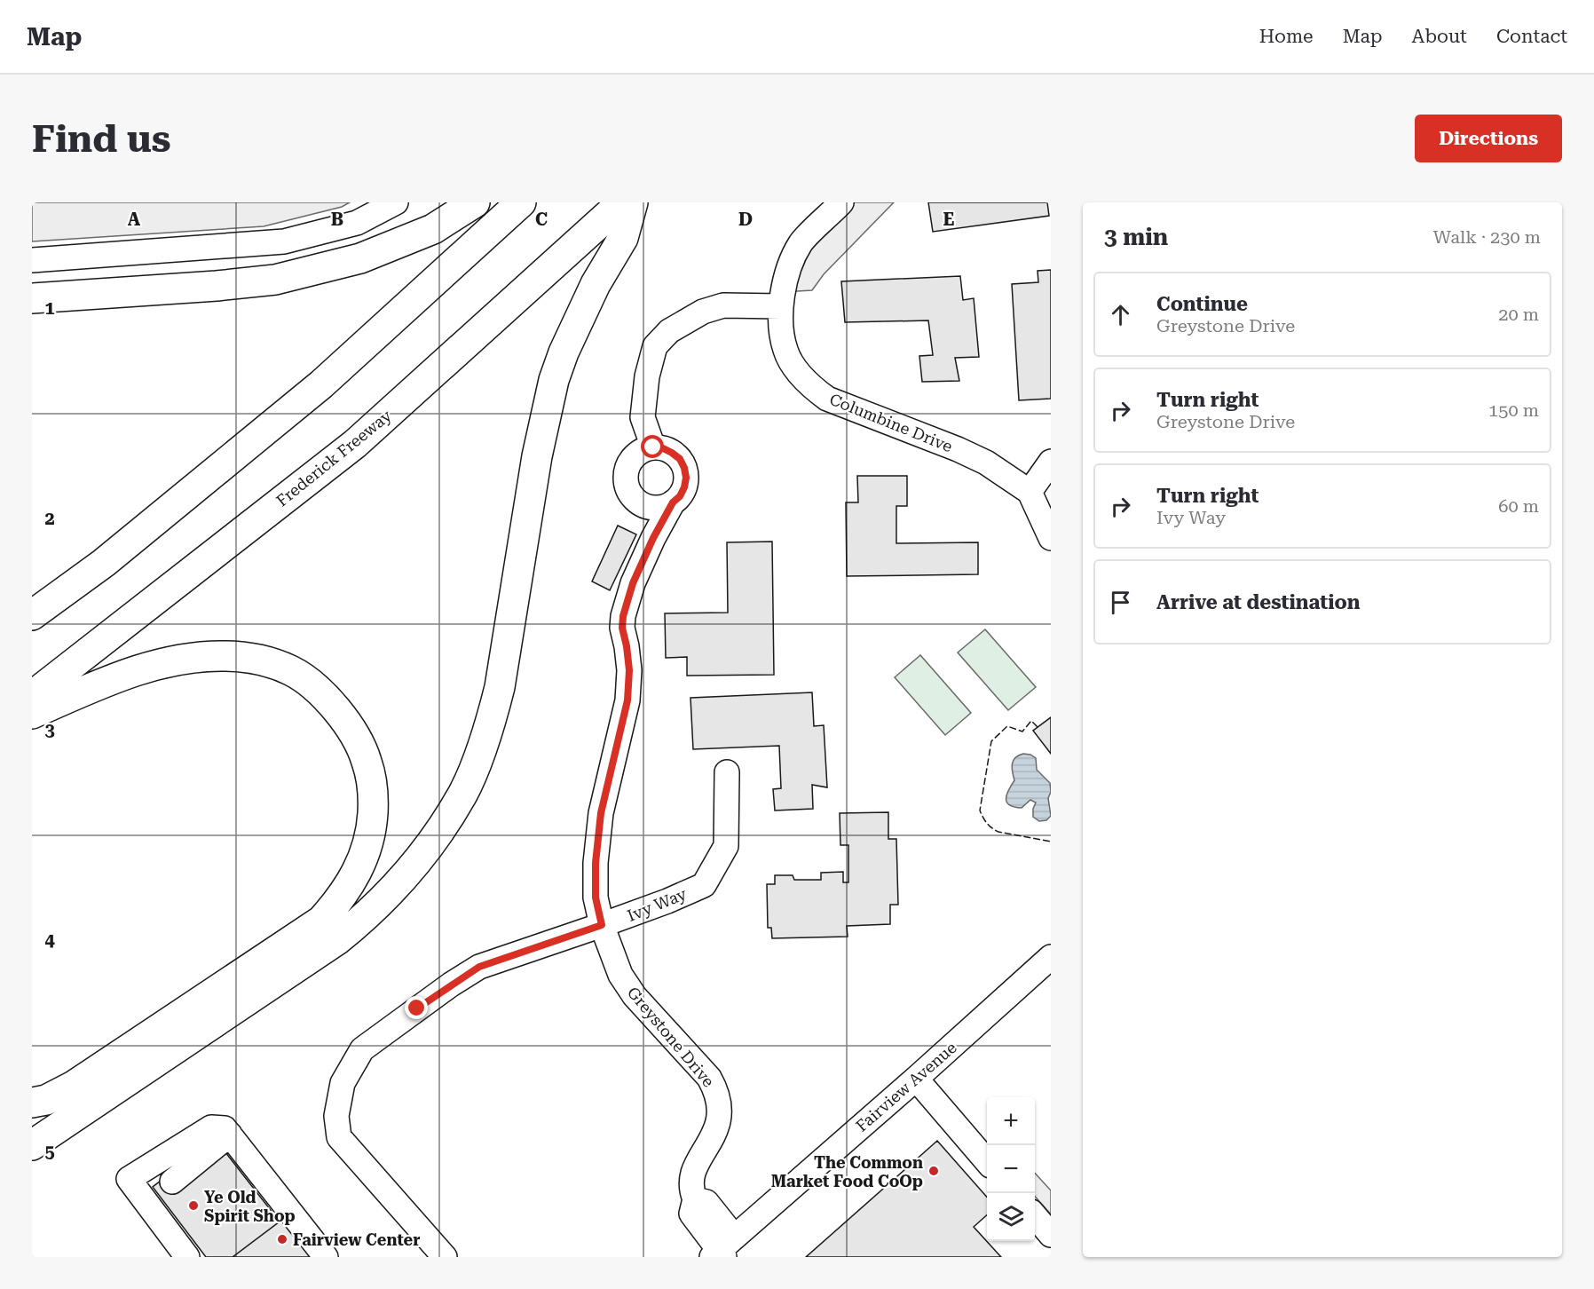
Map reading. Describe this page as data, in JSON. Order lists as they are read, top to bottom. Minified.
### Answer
{"streets":{"highway":["Frederick Freeway"],"street":["Columbine Drive","Ivy Way","Greystone Drive","Fairview Avenue"]},"crossings":[["Ivy Way","Greystone Drive"],["Greystone Drive","Fairview Avenue"]],"places":["The Common Market Food CoOp","Ye Old Spirit Shop","Fairview Center"],"page":{"header":"Map","nav":["Home","Map","About","Contact"],"buttons":"Directions","title":"Find us","heading":["3 min","Walk · 230 m"],"list":[["Continue","Greystone Drive","20 m"],["Turn right","Greystone Drive","150 m"],["Turn right","Ivy Way","60 m"],"Arrive at destination"],"map_buttons":["+","−"]},"grid":{"columns":["A","B","C","D","E"],"rows":["1","2","3","4","5"]}}
